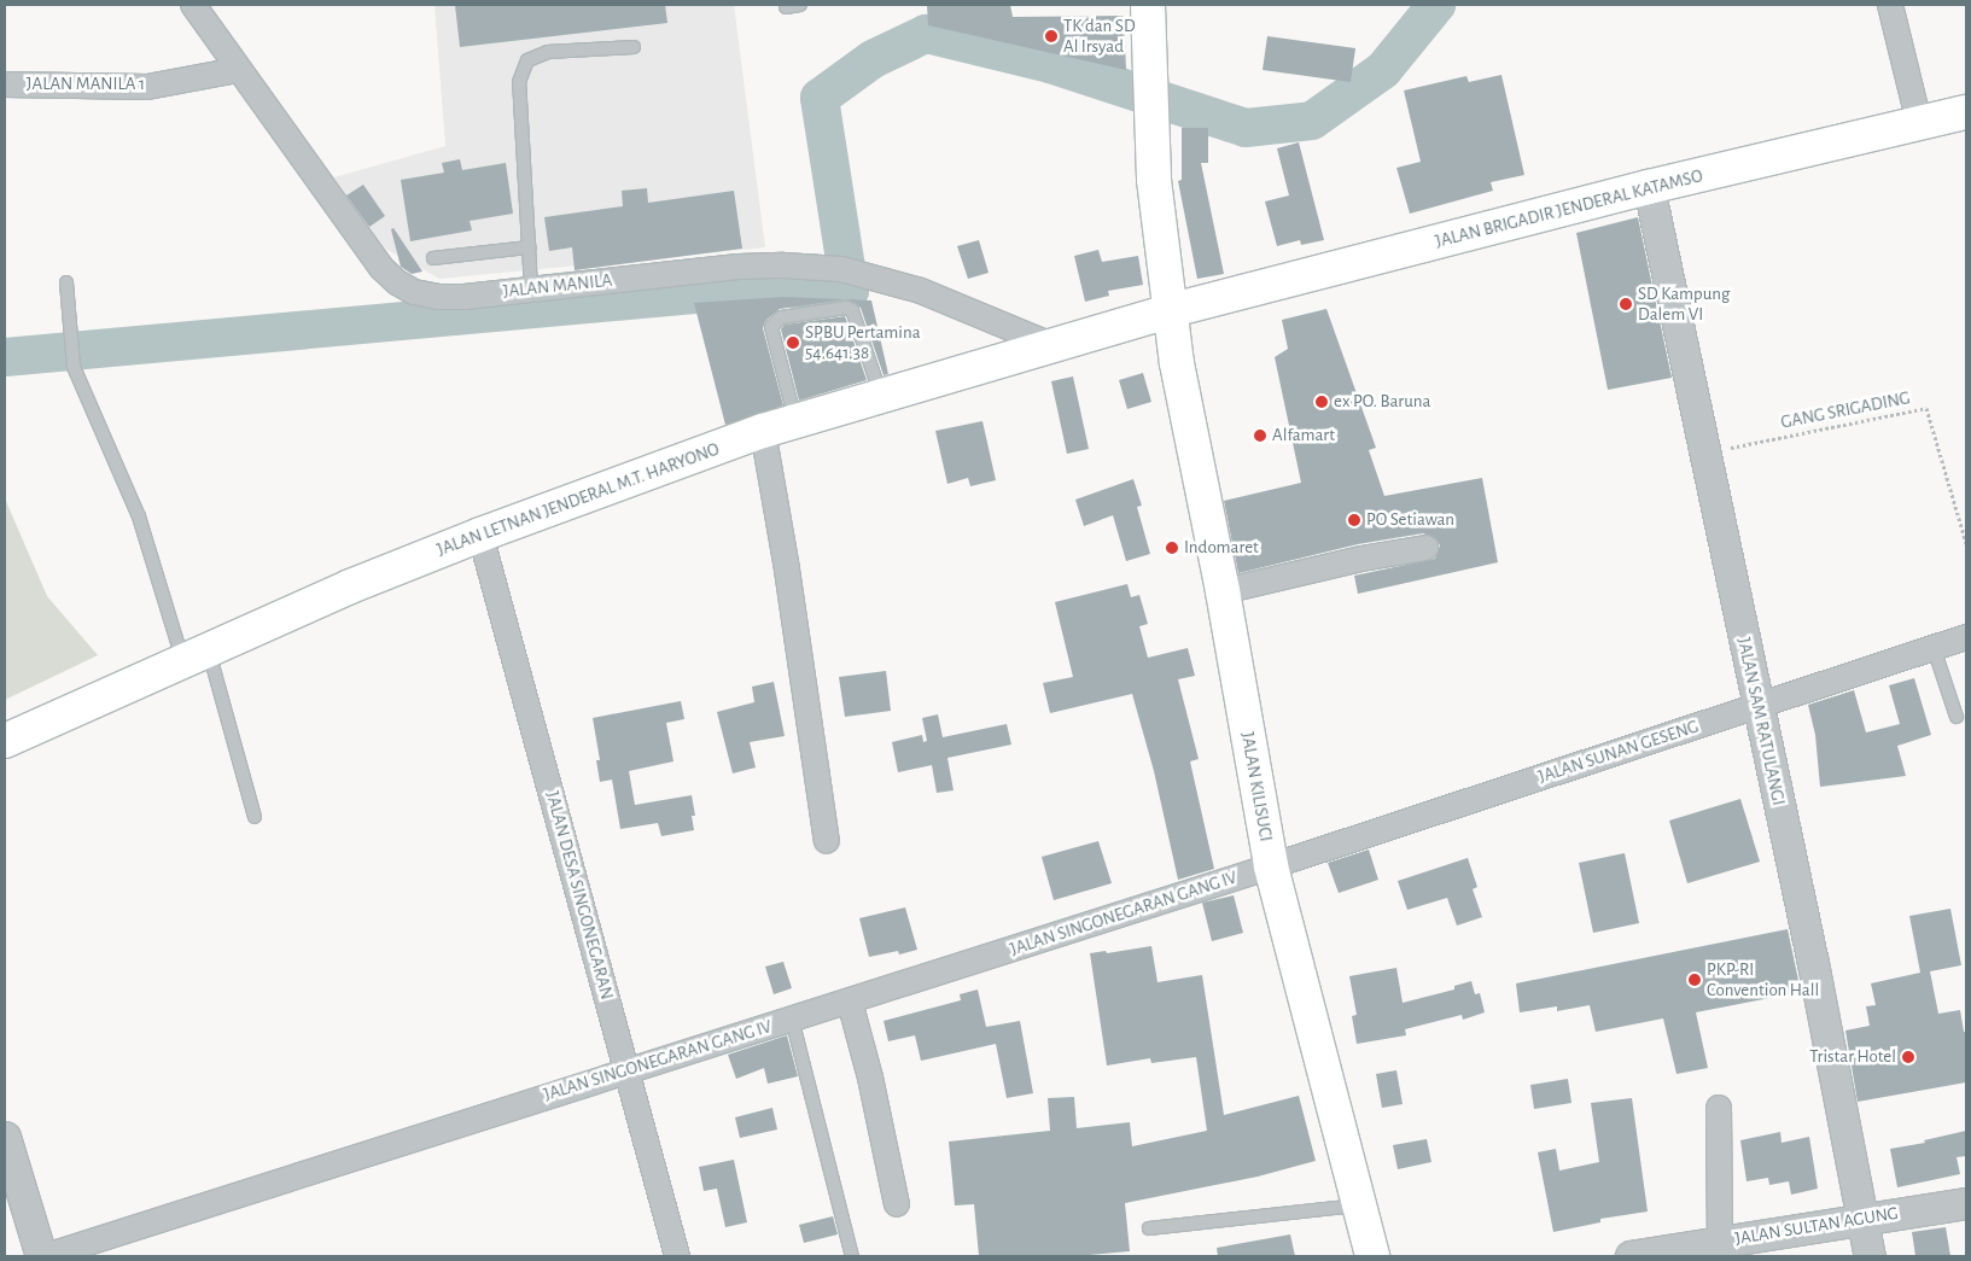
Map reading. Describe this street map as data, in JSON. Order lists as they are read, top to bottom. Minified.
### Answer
{"streets":{"main road":["JALAN BRIGADIR JENDERAL KATAMSO","JALAN LETNAN JENDERAL M.T. HARYONO","JALAN KILISUCI"],"street":["JALAN MANILA 1","JALAN MANILA","JALAN SAM RATULANGI","JALAN SUNAN GESENG","JALAN DESA SINGONEGARAN","JALAN SINGONEGARAN GANG IV","JALAN SULTAN AGUNG"],"path":["GANG SRIGADING"]},"crossings":[["JALAN MANILA 1","JALAN MANILA"],["JALAN BRIGADIR JENDERAL KATAMSO","JALAN LETNAN JENDERAL M.T. HARYONO"],["JALAN BRIGADIR JENDERAL KATAMSO","JALAN SAM RATULANGI"],["JALAN BRIGADIR JENDERAL KATAMSO","JALAN KILISUCI"],["JALAN MANILA","JALAN LETNAN JENDERAL M.T. HARYONO"],["GANG SRIGADING","JALAN SAM RATULANGI"],["JALAN LETNAN JENDERAL M.T. HARYONO","JALAN KILISUCI"],["JALAN LETNAN JENDERAL M.T. HARYONO","JALAN DESA SINGONEGARAN"],["JALAN SAM RATULANGI","JALAN SUNAN GESENG"],["JALAN SAM RATULANGI","JALAN SULTAN AGUNG"],["JALAN SUNAN GESENG","JALAN KILISUCI"],["JALAN SUNAN GESENG","JALAN SINGONEGARAN GANG IV"],["JALAN KILISUCI","JALAN SINGONEGARAN GANG IV"],["JALAN DESA SINGONEGARAN","JALAN SINGONEGARAN GANG IV"]],"places":["TK dan SD Al Irsyad","SD Kampung Dalem VI","SPBU Pertamina 54.641.38","ex PO. Baruna","Alfamart","PO Setiawan","Indomaret","PKP-RI Convention Hall","Tristar Hotel"]}
